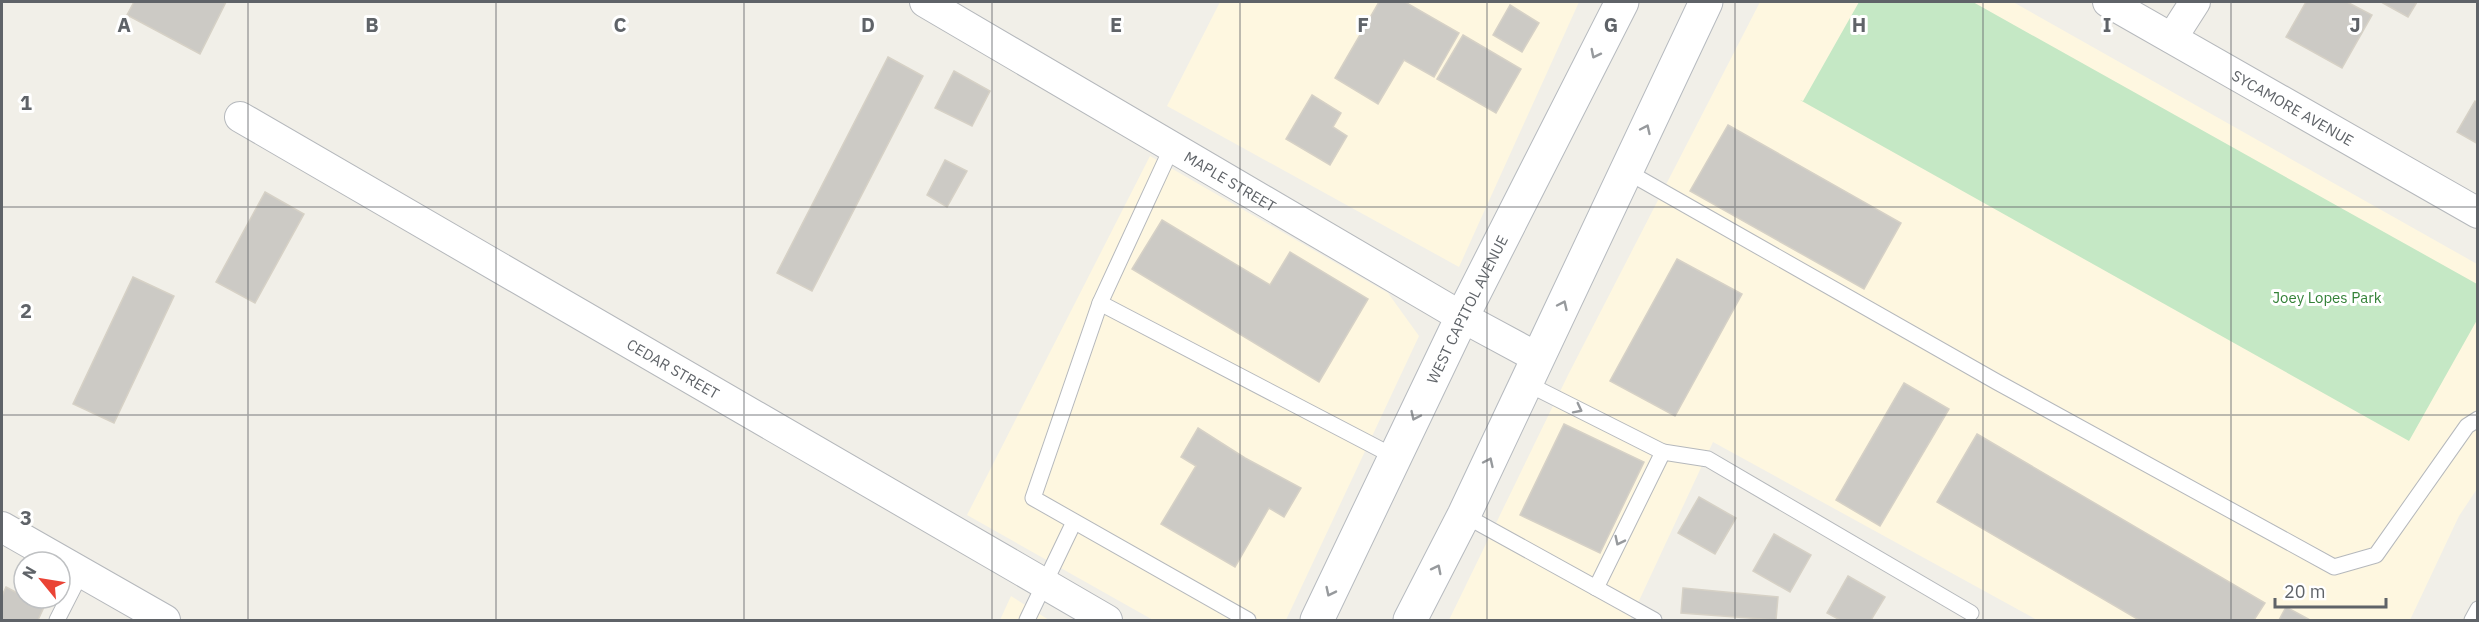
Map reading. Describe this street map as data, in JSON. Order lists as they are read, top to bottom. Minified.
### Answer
{"streets":{"main road":["WEST CAPITOL AVENUE"],"street":["SYCAMORE AVENUE","MAPLE STREET","CEDAR STREET"]},"crossings":[["MAPLE STREET","WEST CAPITOL AVENUE"]],"parks":["Joey Lopes Park"],"scale_bar":"20 m","north":"top left","grid":{"columns":["A","B","C","D","E","F","G","H","I","J"],"rows":["1","2","3"]}}
